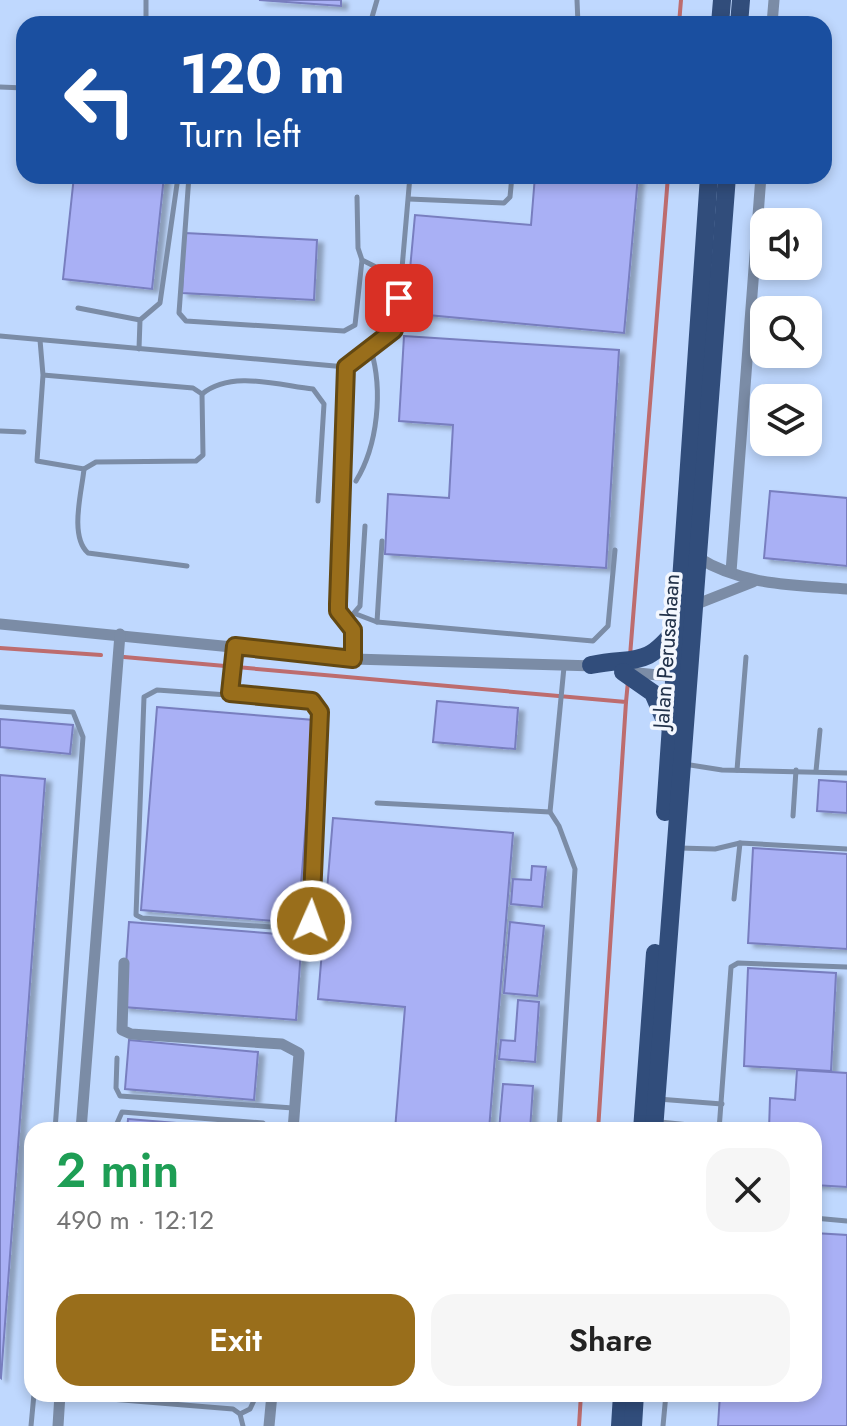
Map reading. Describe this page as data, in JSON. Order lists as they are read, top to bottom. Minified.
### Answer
{"streets":{"main road":["Jalan Perusahaan"]},"page":{"turn":["120 m","Turn left"],"heading":["2 min","490 m · 12:12"],"buttons":["Exit","Share"]}}
